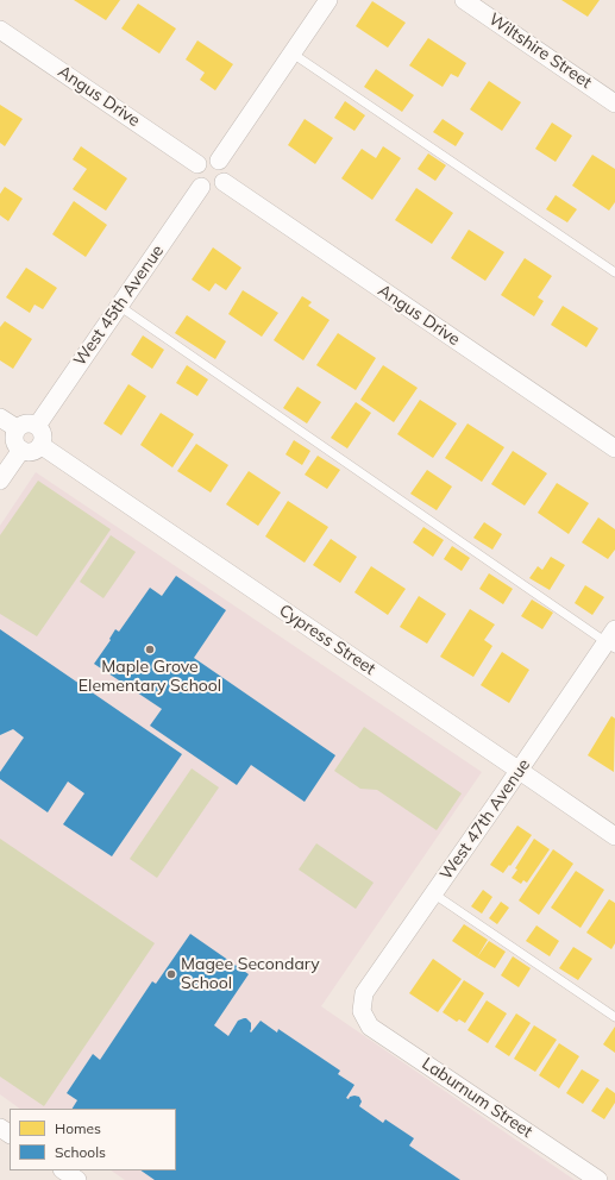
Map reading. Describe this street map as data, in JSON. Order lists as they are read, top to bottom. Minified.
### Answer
{"streets":{"street":["Wiltshire Street","Angus Drive","West 45th Avenue","Cypress Street","West 47th Avenue","Laburnum Street"]},"crossings":[["Angus Drive","West 45th Avenue"],["West 45th Avenue","Cypress Street"],["Cypress Street","West 47th Avenue"],["West 47th Avenue","Laburnum Street"]],"places":["Maple Grove Elementary School","Magee Secondary School"],"legend":["Homes","Schools"]}
